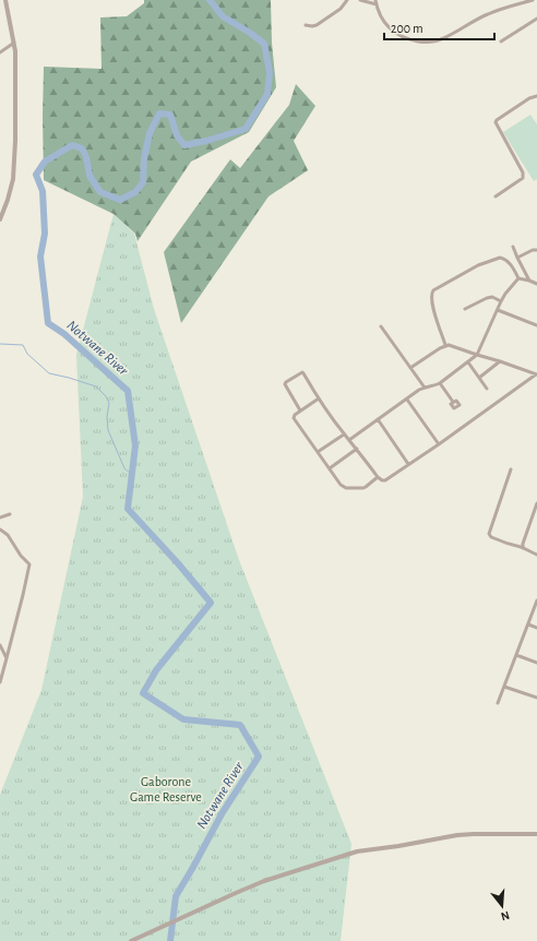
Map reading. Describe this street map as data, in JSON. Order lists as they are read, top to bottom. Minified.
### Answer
{"water":["Notwane River"],"parks":["Gaborone Game Reserve"],"scale_bar":"200 m","north":"bottom"}
